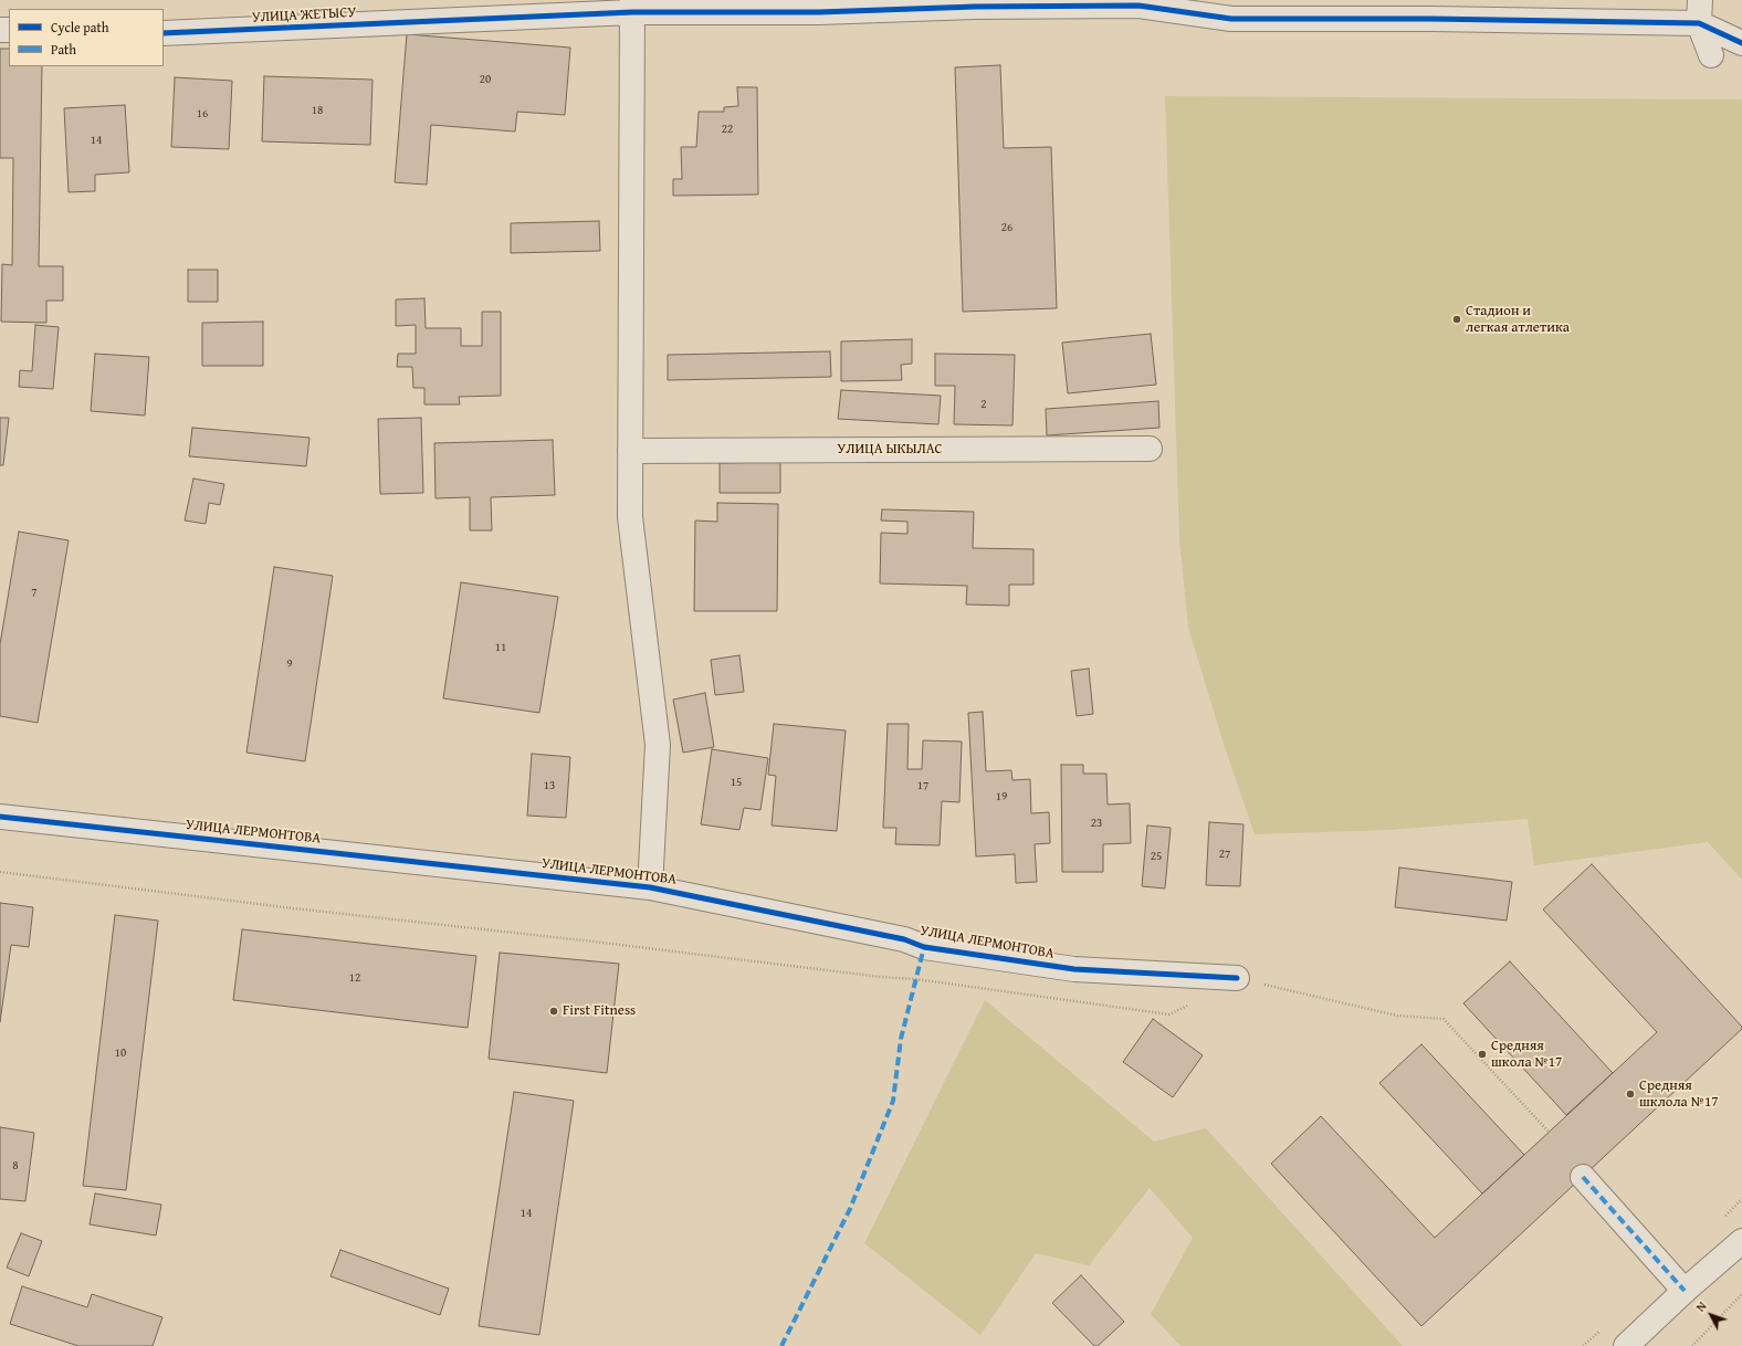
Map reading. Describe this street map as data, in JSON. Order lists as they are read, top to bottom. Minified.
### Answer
{"streets":{"street":["УЛИЦА ЖЕТЫСУ","УЛИЦА ЫКЫЛАС","УЛИЦА ЛЕРМОНТОВА"]},"places":["Стадион и легкая атлетика","First Fitness","Средняя школа №17","Средняя шклола №17"],"house_numbers":["20","18","16","22","14","26","2","7","11","9","15","13","17","19","23","27","25","12","10","8","14"],"legend":["Cycle path","Path"],"north":"top left"}
